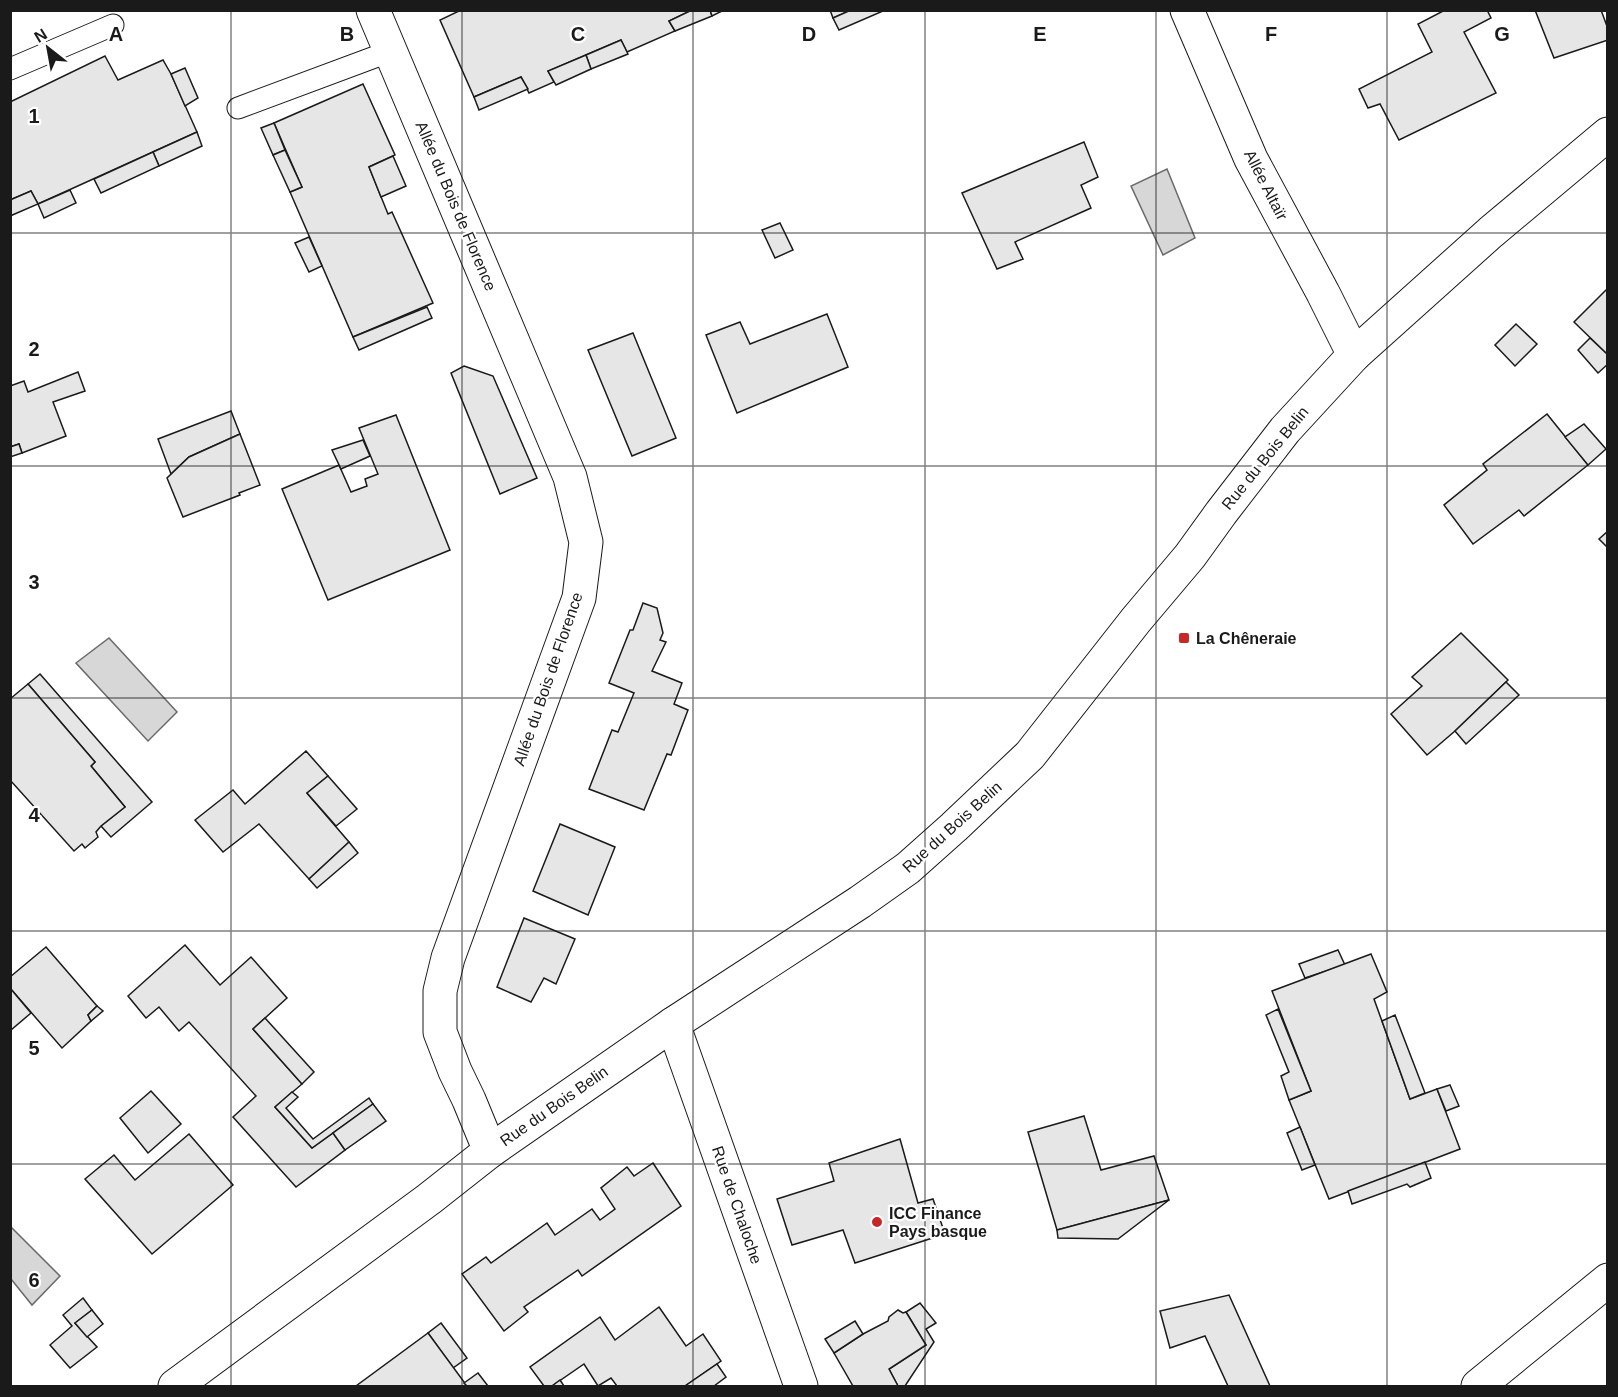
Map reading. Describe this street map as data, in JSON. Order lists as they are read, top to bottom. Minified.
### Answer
{"streets":{"street":["Allée Altaïr","Allée du Bois de Florence","Rue du Bois Belin","Rue de Chaloche"]},"crossings":[["Allée Altaïr","Rue du Bois Belin"],["Allée du Bois de Florence","Rue du Bois Belin"],["Rue du Bois Belin","Rue de Chaloche"]],"places":{"transit":["La Chêneraie"],"other":["ICC Finance Pays basque"]},"north":"top left","grid":{"columns":["A","B","C","D","E","F","G"],"rows":["1","2","3","4","5","6"]}}
